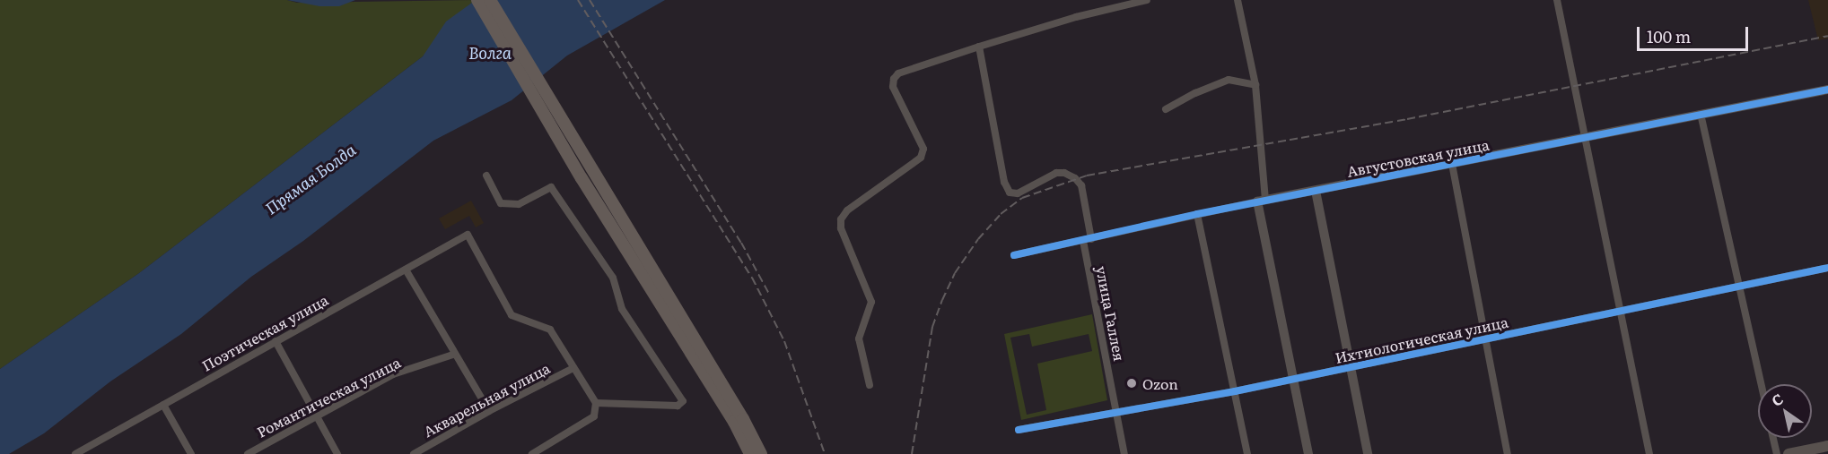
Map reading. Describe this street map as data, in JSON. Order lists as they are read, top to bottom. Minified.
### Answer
{"streets":{"street":["Августовская улица","улица Галлея","Поэтическая улица","Ихтиологическая улица","Романтическая улица","Акварельная улица"]},"crossings":[["Августовская улица","улица Галлея"],["улица Галлея","Ихтиологическая улица"],["Поэтическая улица","Акварельная улица"]],"water":["Волга","Прямая Болда"],"places":["Ozon"],"scale_bar":"100 m","north":"top left"}
